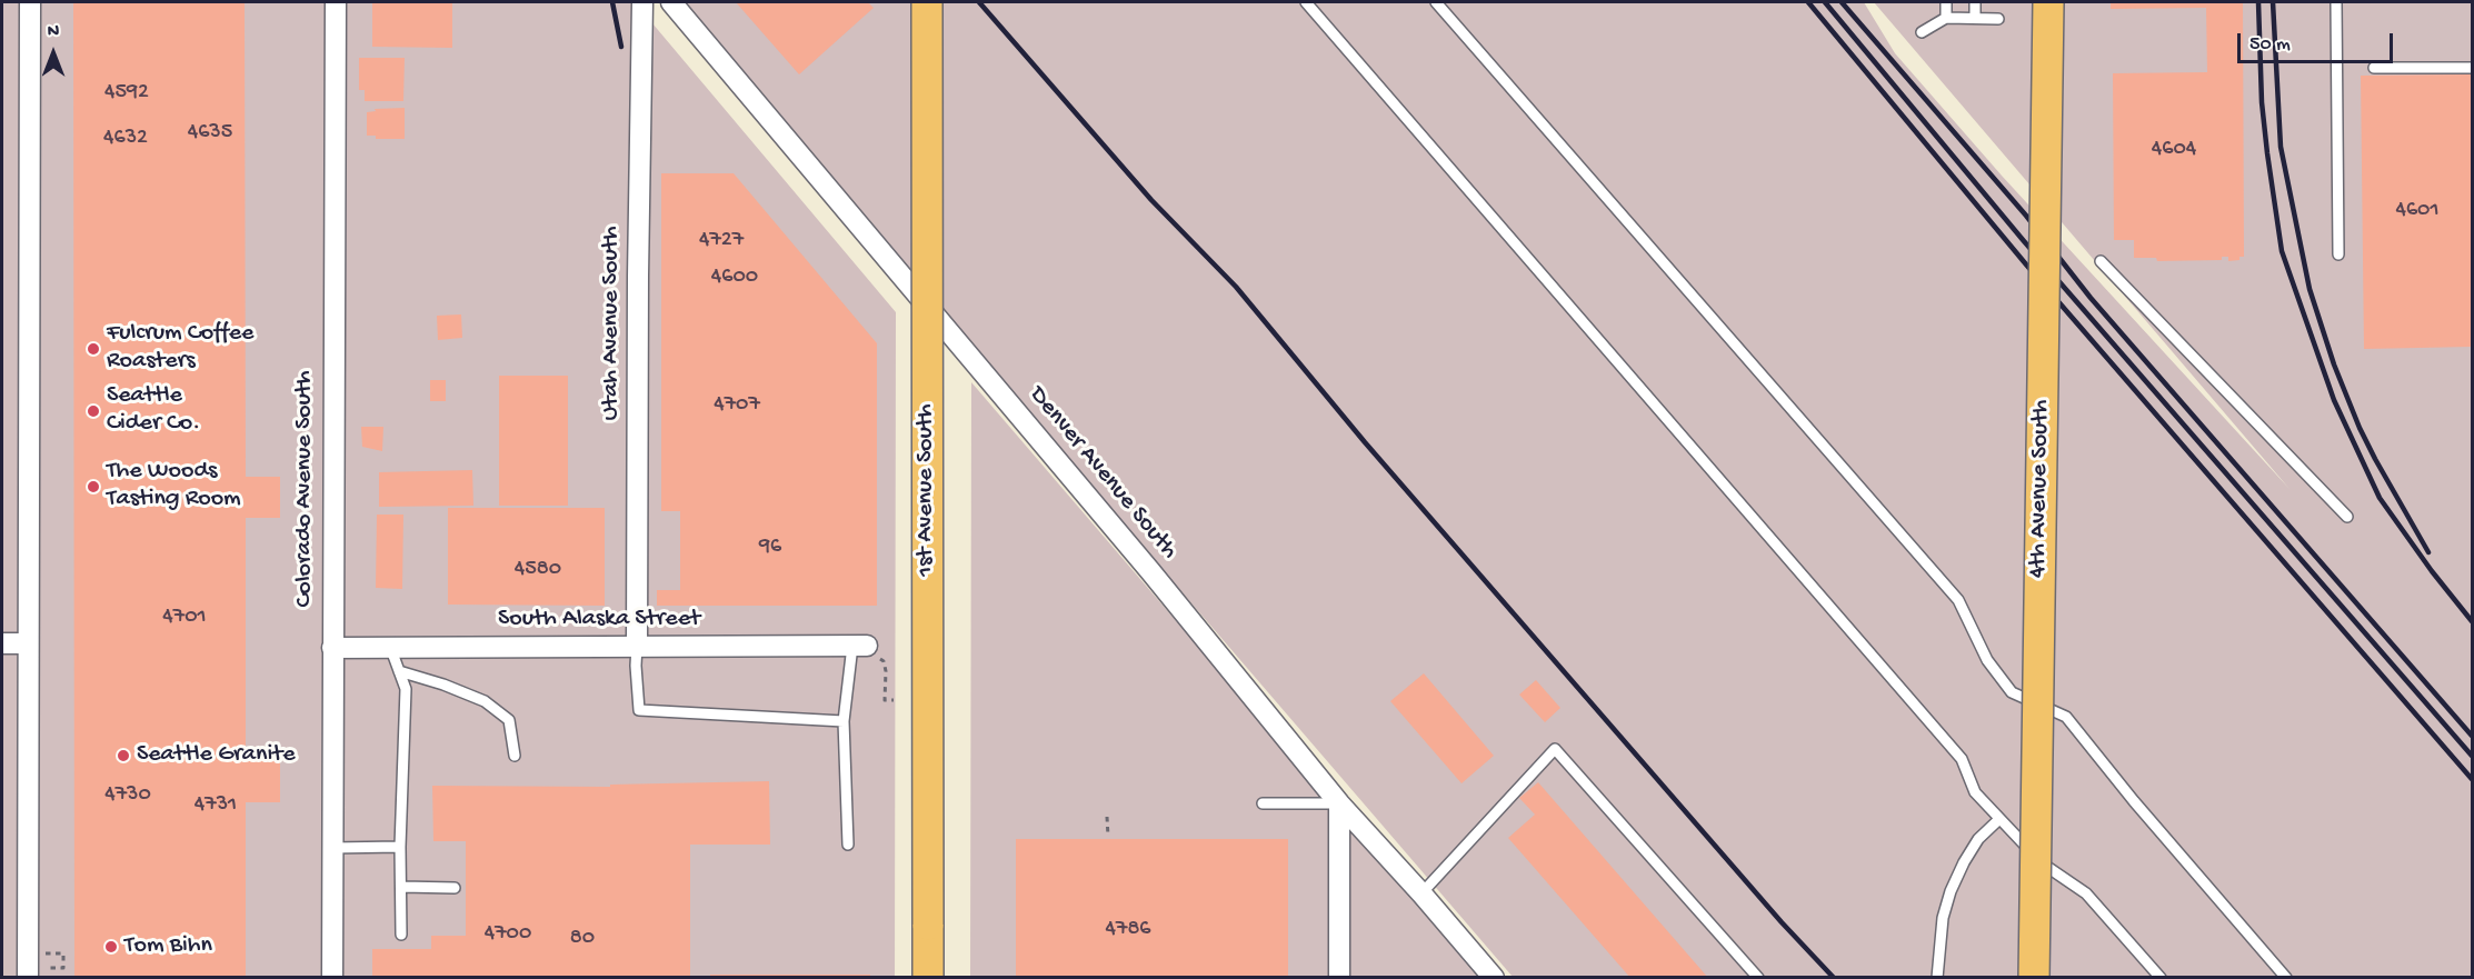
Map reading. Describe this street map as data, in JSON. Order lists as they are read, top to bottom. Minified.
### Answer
{"streets":{"main road":["4th Avenue South","1st Avenue South"],"street":["Utah Avenue South","Denver Avenue South","Colorado Avenue South","South Alaska Street"]},"crossings":[["Utah Avenue South","South Alaska Street"],["Colorado Avenue South","South Alaska Street"]],"places":["Fulcrum Coffee Roasters","Seattle Cider Co.","The Woods Tasting Room","Seattle Granite","Tom Bihn"],"house_numbers":["4592","4635","4632","4604","4601","4727","4600","4707","96","4580","4701","4730","4731","4786","4700","80"],"scale_bar":"50 m","north":"top"}
